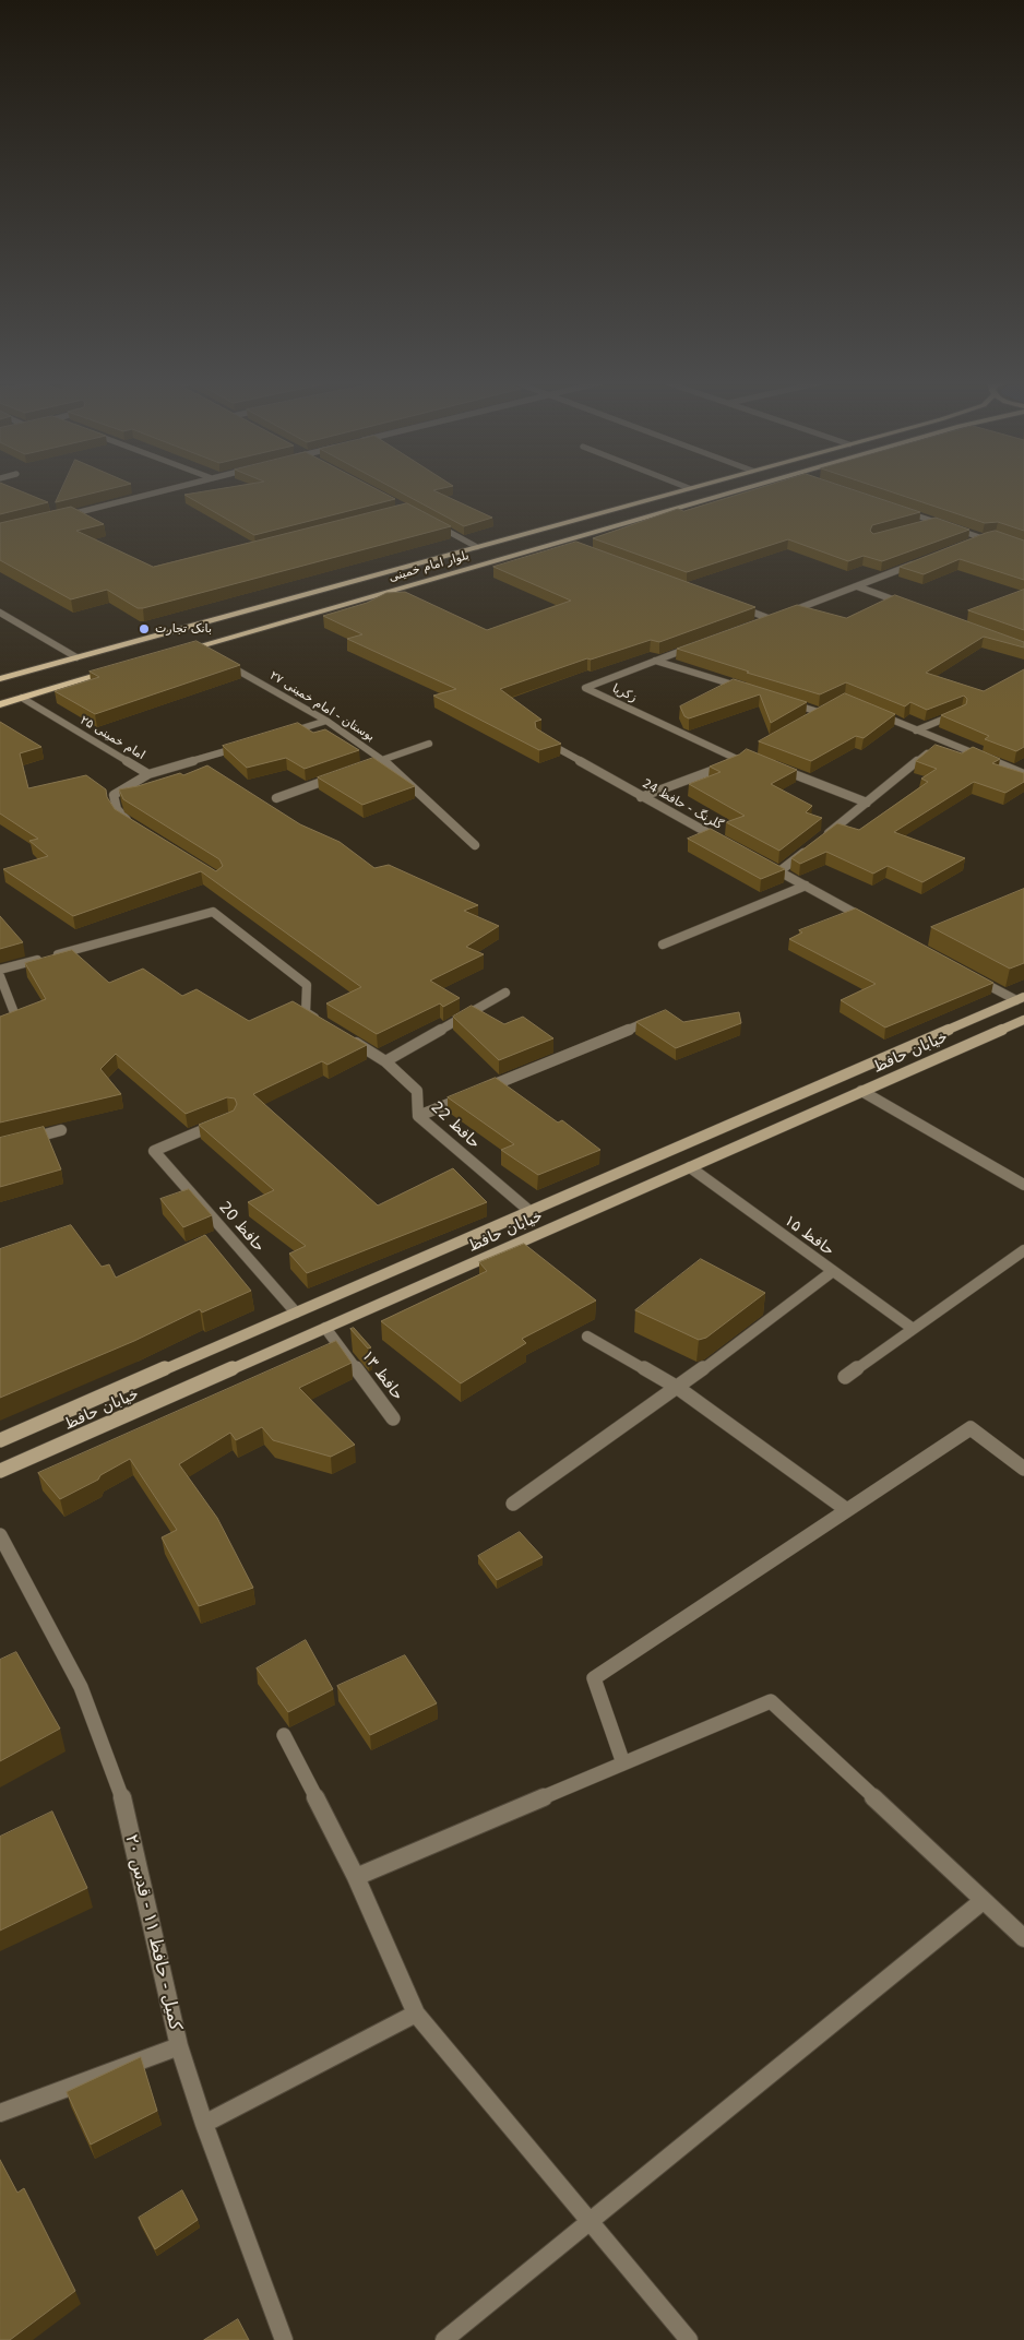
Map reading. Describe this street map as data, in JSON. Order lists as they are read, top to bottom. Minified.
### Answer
{"streets":{"main road":["بلوار امام خمینی","خیابان حافظ"],"street":["زکریا","بوستان - امام خمینی ۲۷","امام خمینی ۲۵","گلرنگ - حافظ 24","حافظ 22","حافظ 20","حافظ ۱۵","حافظ ۱۳","کمیل - حافظ ۱۱ - قدس ۲۰"]},"crossings":[["خیابان حافظ","حافظ 22"],["خیابان حافظ","حافظ 20"],["خیابان حافظ","حافظ ۱۵"],["خیابان حافظ","حافظ ۱۳"]],"places":["بانک تجارت"]}
